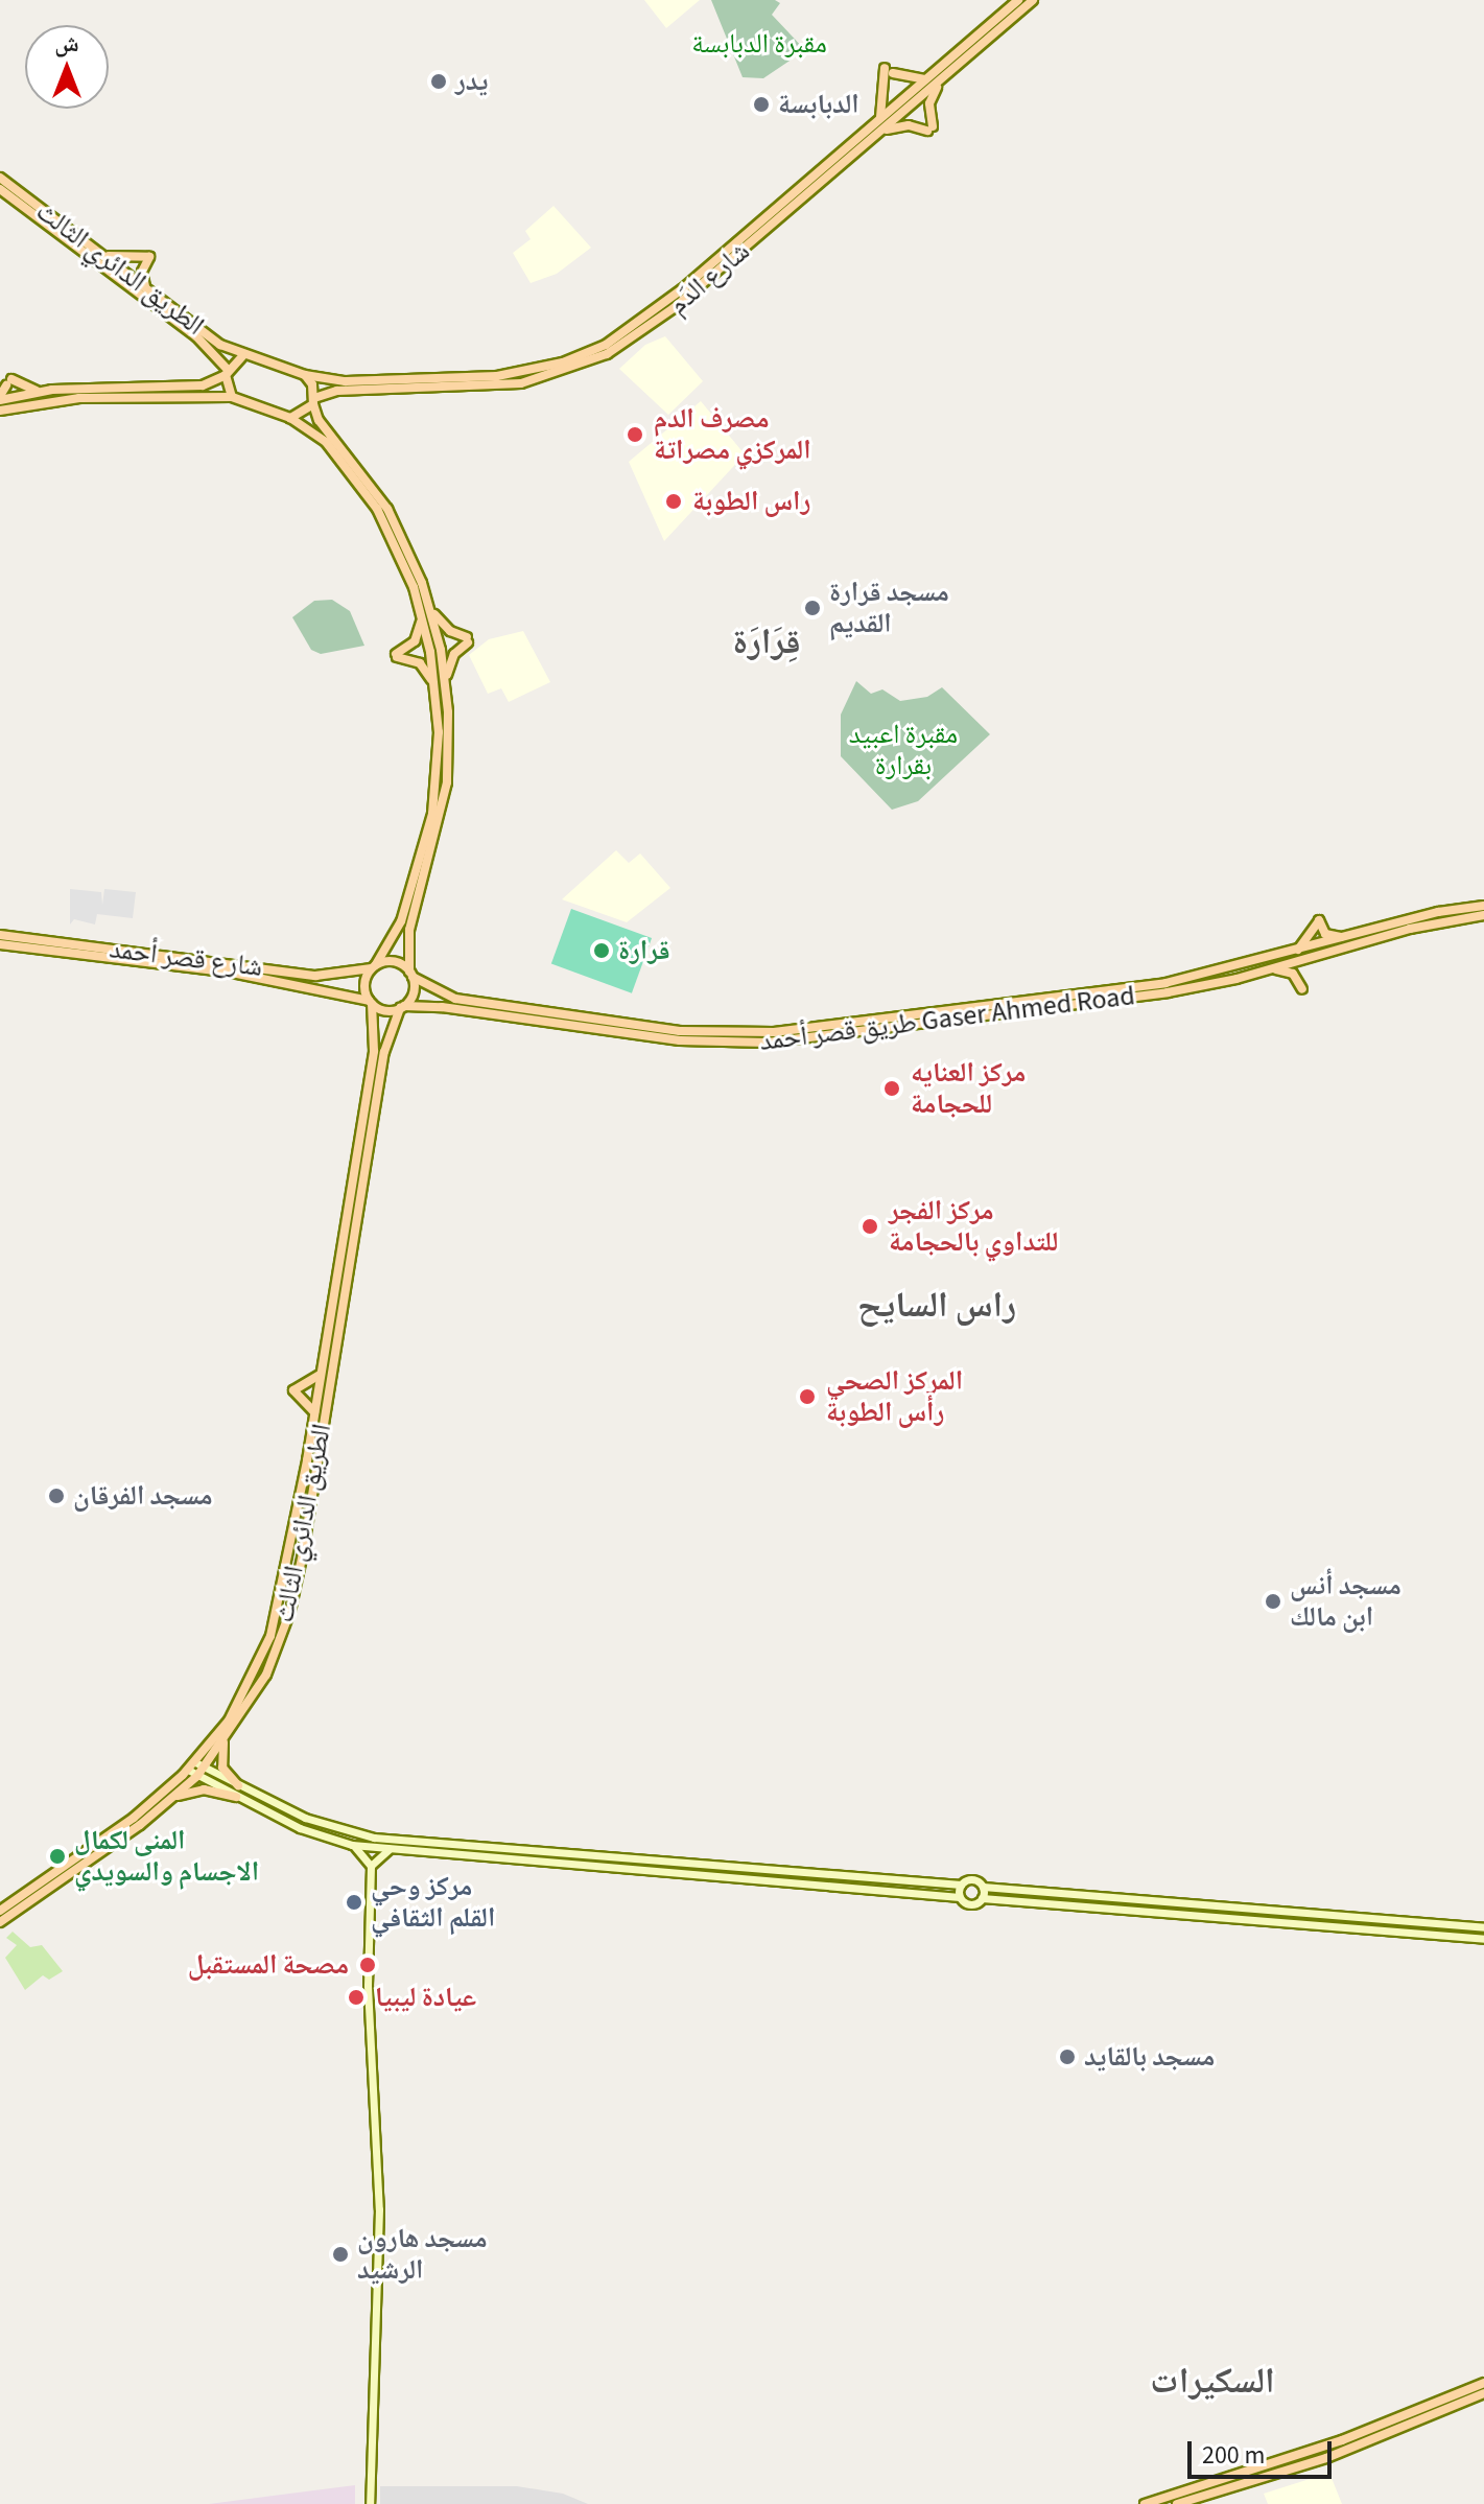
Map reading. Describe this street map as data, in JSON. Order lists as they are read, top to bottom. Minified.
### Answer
{"streets":{"main road":["الطريق الدائري الثالث","شارع الدَم","شارع قصر أحمد","طريق قصر أحمد Gaser Ahmed Road"]},"crossings":[["الطريق الدائري الثالث","شارع الدَم"],["الطريق الدائري الثالث","شارع قصر أحمد"],["الطريق الدائري الثالث","طريق قصر أحمد Gaser Ahmed Road"],["شارع قصر أحمد","طريق قصر أحمد Gaser Ahmed Road"]],"districts":["قِرَارَة","راس السايح","السكيرات"],"parks":["مقبرة الدبابسة","مقبرة اعبيد بقرارة"],"places":["يدر","الدبابسة","مصرف الدم المركزي مصراتة","راس الطوبة","مسجد قرارة القديم","قرارة","مركز العنايه للحجامة","مركز الفجر للتداوي بالحجامة","المركز الصحي رأس الطوبة","مسجد الفرقان","مسجد أنس ابن مالك","المنى لكمال الاجسام والسويدي","مركز وحي القلم الثقافي","مصحة المستقبل","عيادة ليبيا","مسجد بالقايد","مسجد هارون الرشيد"],"scale_bar":"200 m","north":"top"}
